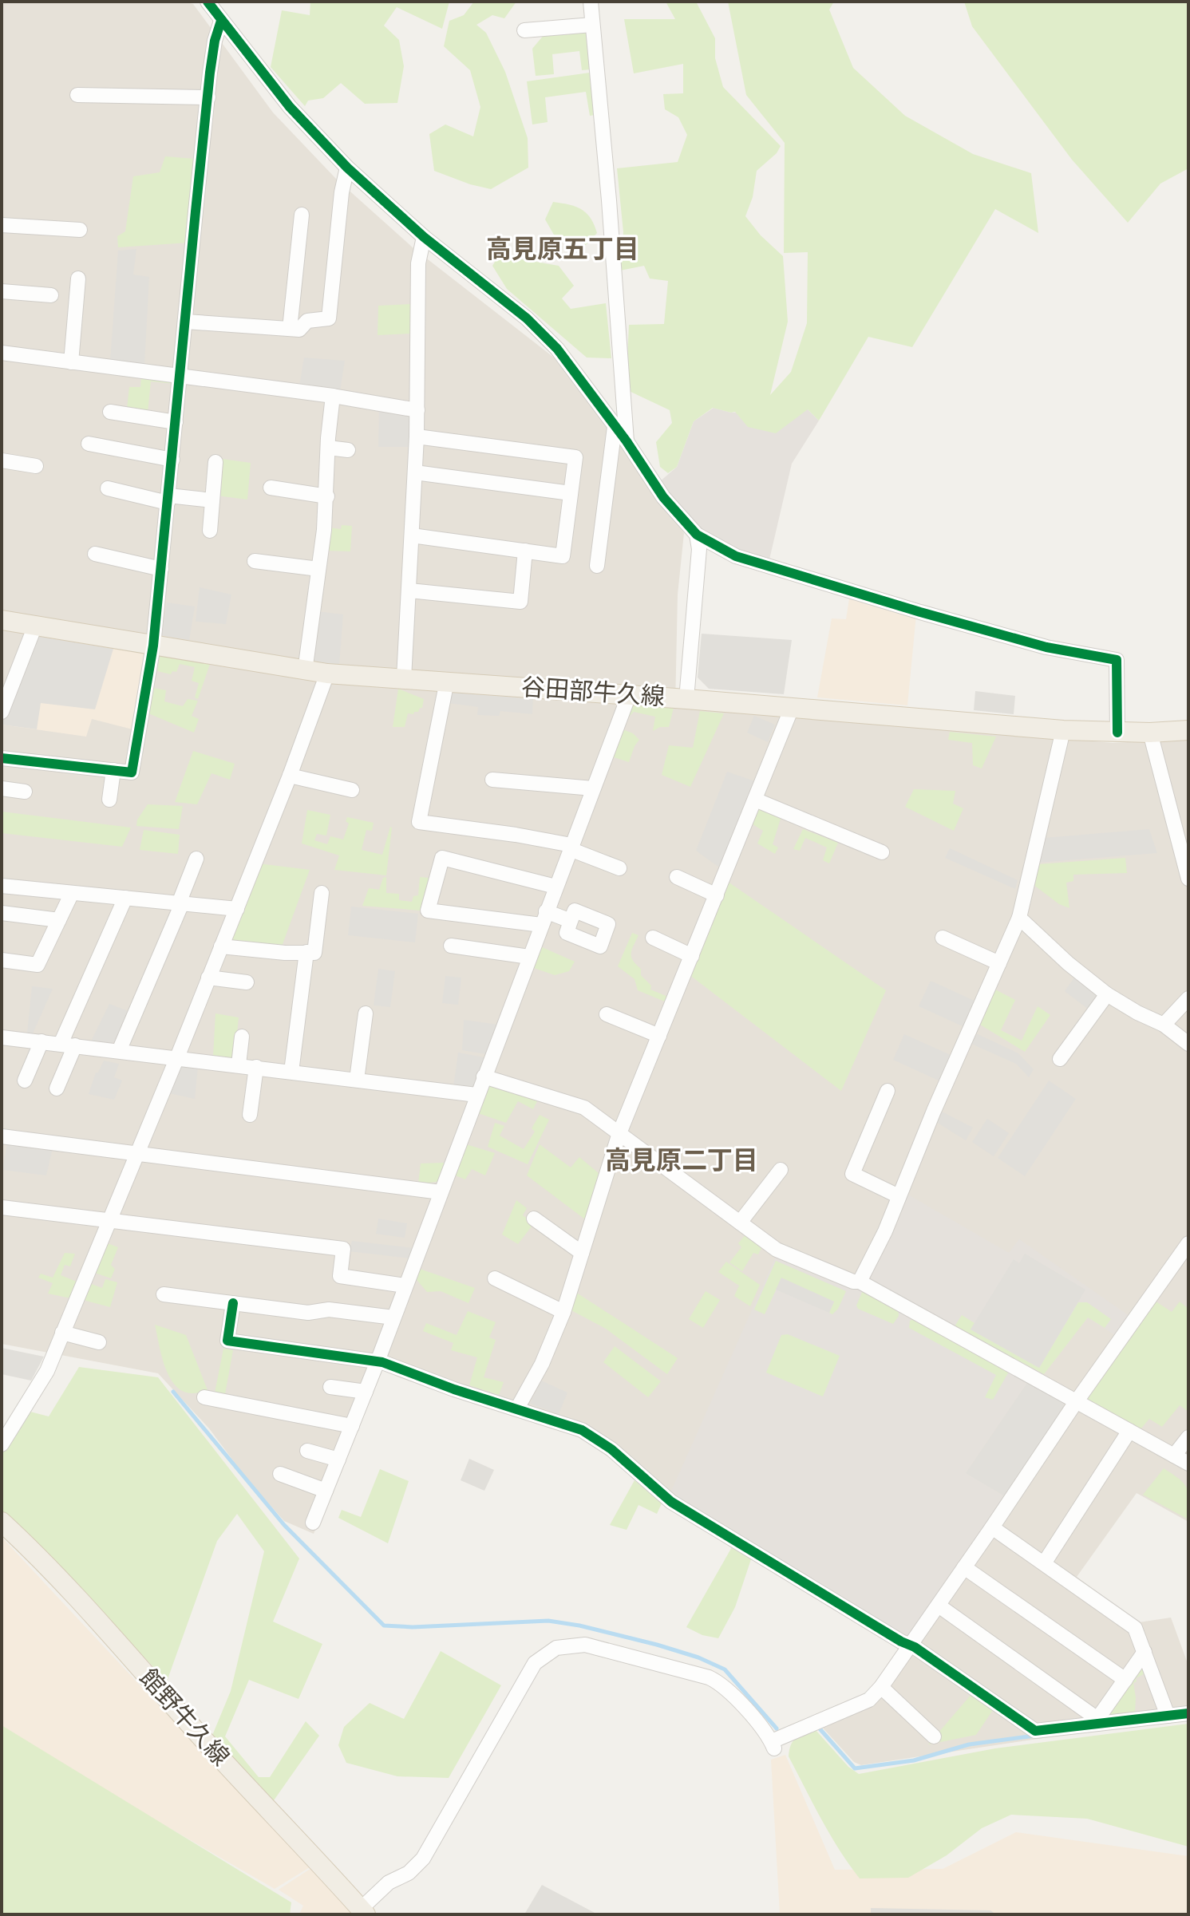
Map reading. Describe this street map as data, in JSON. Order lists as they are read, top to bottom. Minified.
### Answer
{"streets":{"main road":["谷田部牛久線","館野牛久線"]},"districts":["高見原五丁目","高見原二丁目"]}
